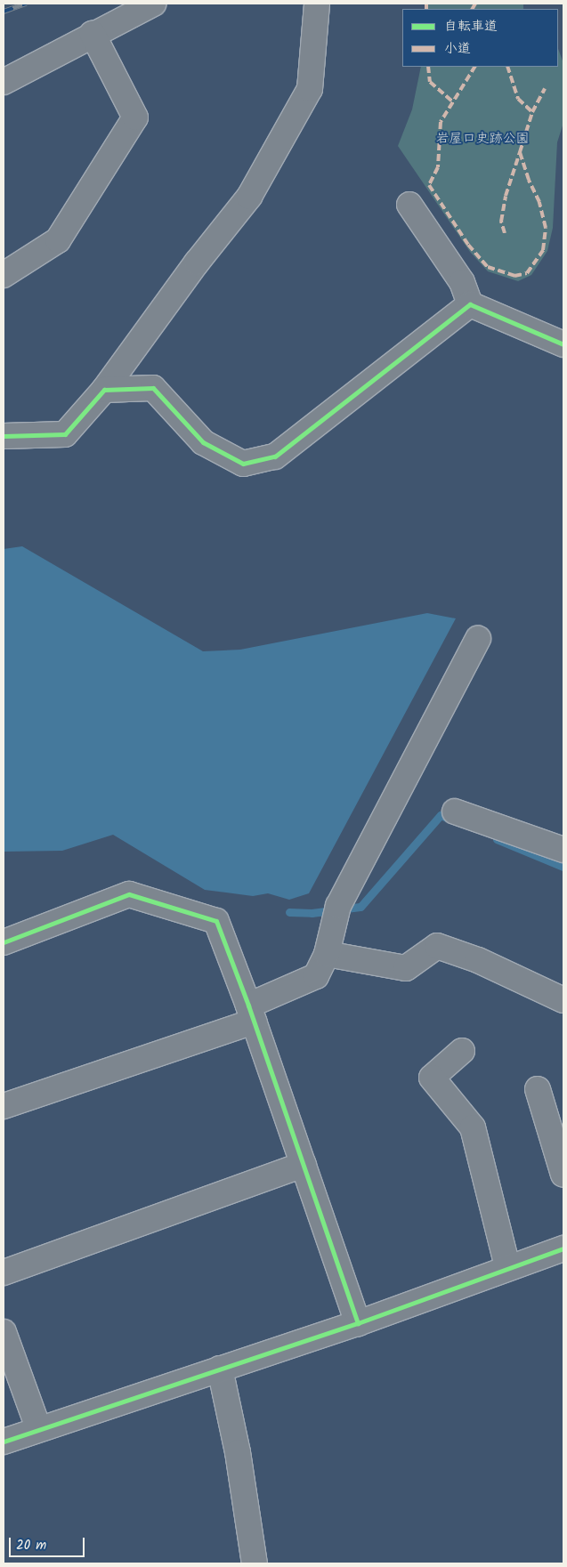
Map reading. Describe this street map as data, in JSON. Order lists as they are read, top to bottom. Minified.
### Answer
{"parks":["岩屋口史跡公園"],"legend":["自転車道","小道"],"scale_bar":"20 m"}
